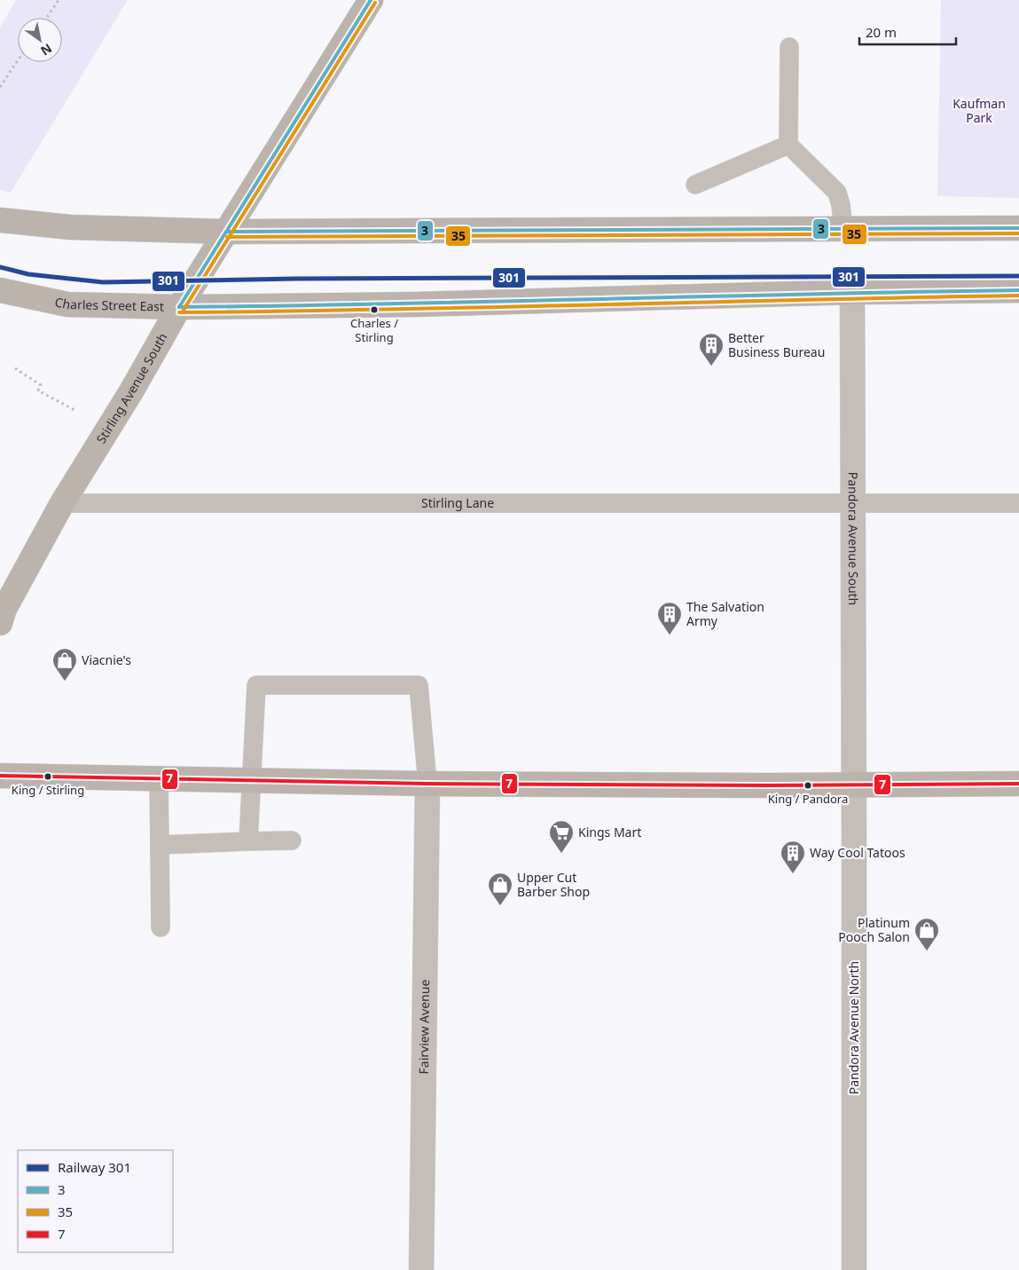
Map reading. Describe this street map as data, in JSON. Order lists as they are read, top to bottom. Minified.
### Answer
{"streets":{"main road":["Charles Street East","Stirling Avenue South"],"street":["Pandora Avenue South","Fairview Avenue","Pandora Avenue North"],"lane":["Stirling Lane"]},"crossings":[["Charles Street East","Stirling Avenue South"],["Charles Street East","Pandora Avenue South"],["Stirling Avenue South","Stirling Lane"],["Stirling Lane","Pandora Avenue South"],["Pandora Avenue South","Pandora Avenue North"]],"parks":["Kaufman Park"],"places":{"other":["Charles / Stirling","King / Stirling","King / Pandora"],"building":["Better Business Bureau","The Salvation Army","Way Cool Tatoos"],"shop":["Viacnie's","Upper Cut Barber Shop","Platinum Pooch Salon"],"supermarket":["Kings Mart"]},"lines":["transit line 3","transit line 35","rail line 301","transit line 7"],"legend":["Railway 301","3","35","7"],"scale_bar":"20 m","north":"bottom right"}
